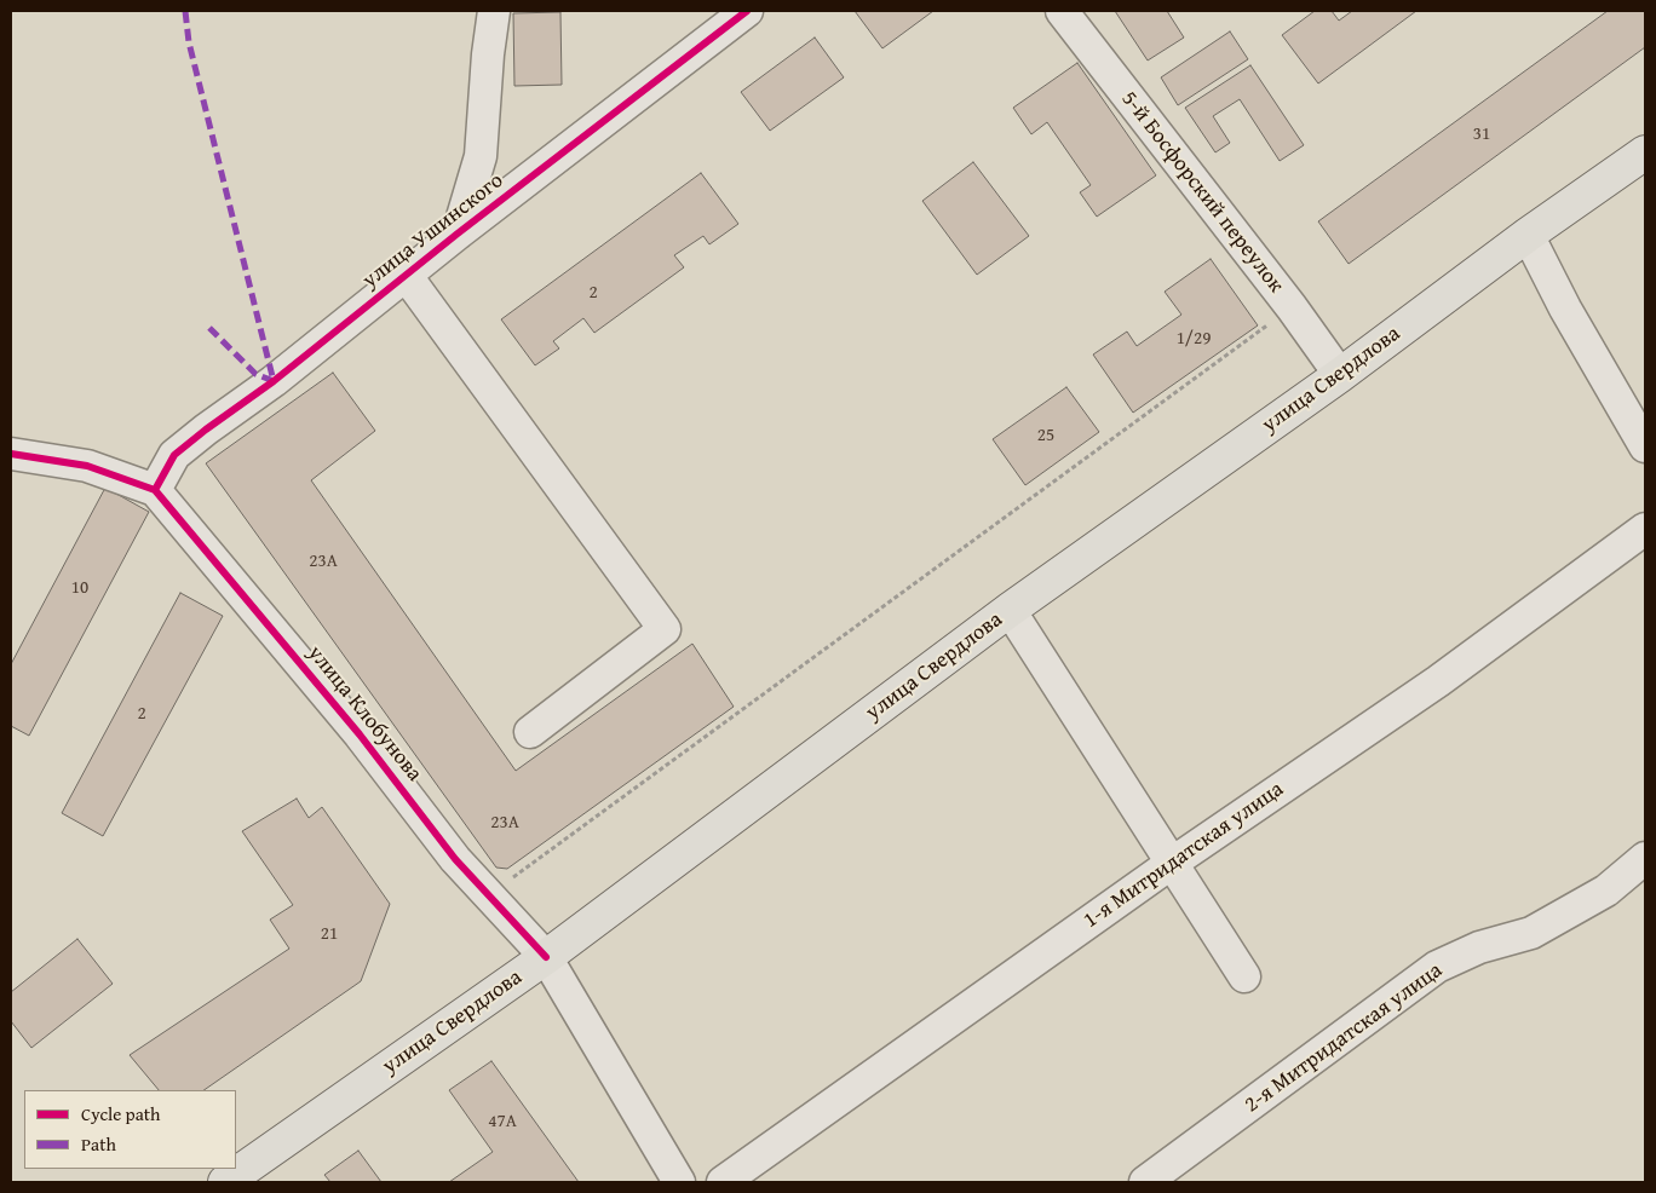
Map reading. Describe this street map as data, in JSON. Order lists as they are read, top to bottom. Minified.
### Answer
{"streets":{"main road":["улица Свердлова"],"street":["5-й Босфорский переулок","улица Ушинского","улица Клобунова","1-я Митридатская улица","2-я Митридатская улица"]},"crossings":[["5-й Босфорский переулок","улица Свердлова"],["улица Ушинского","улица Клобунова"],["улица Свердлова","улица Клобунова"]],"house_numbers":["31","2","1/29","25","23А","10","2","23А","21","47А"],"legend":["Cycle path","Path"]}
